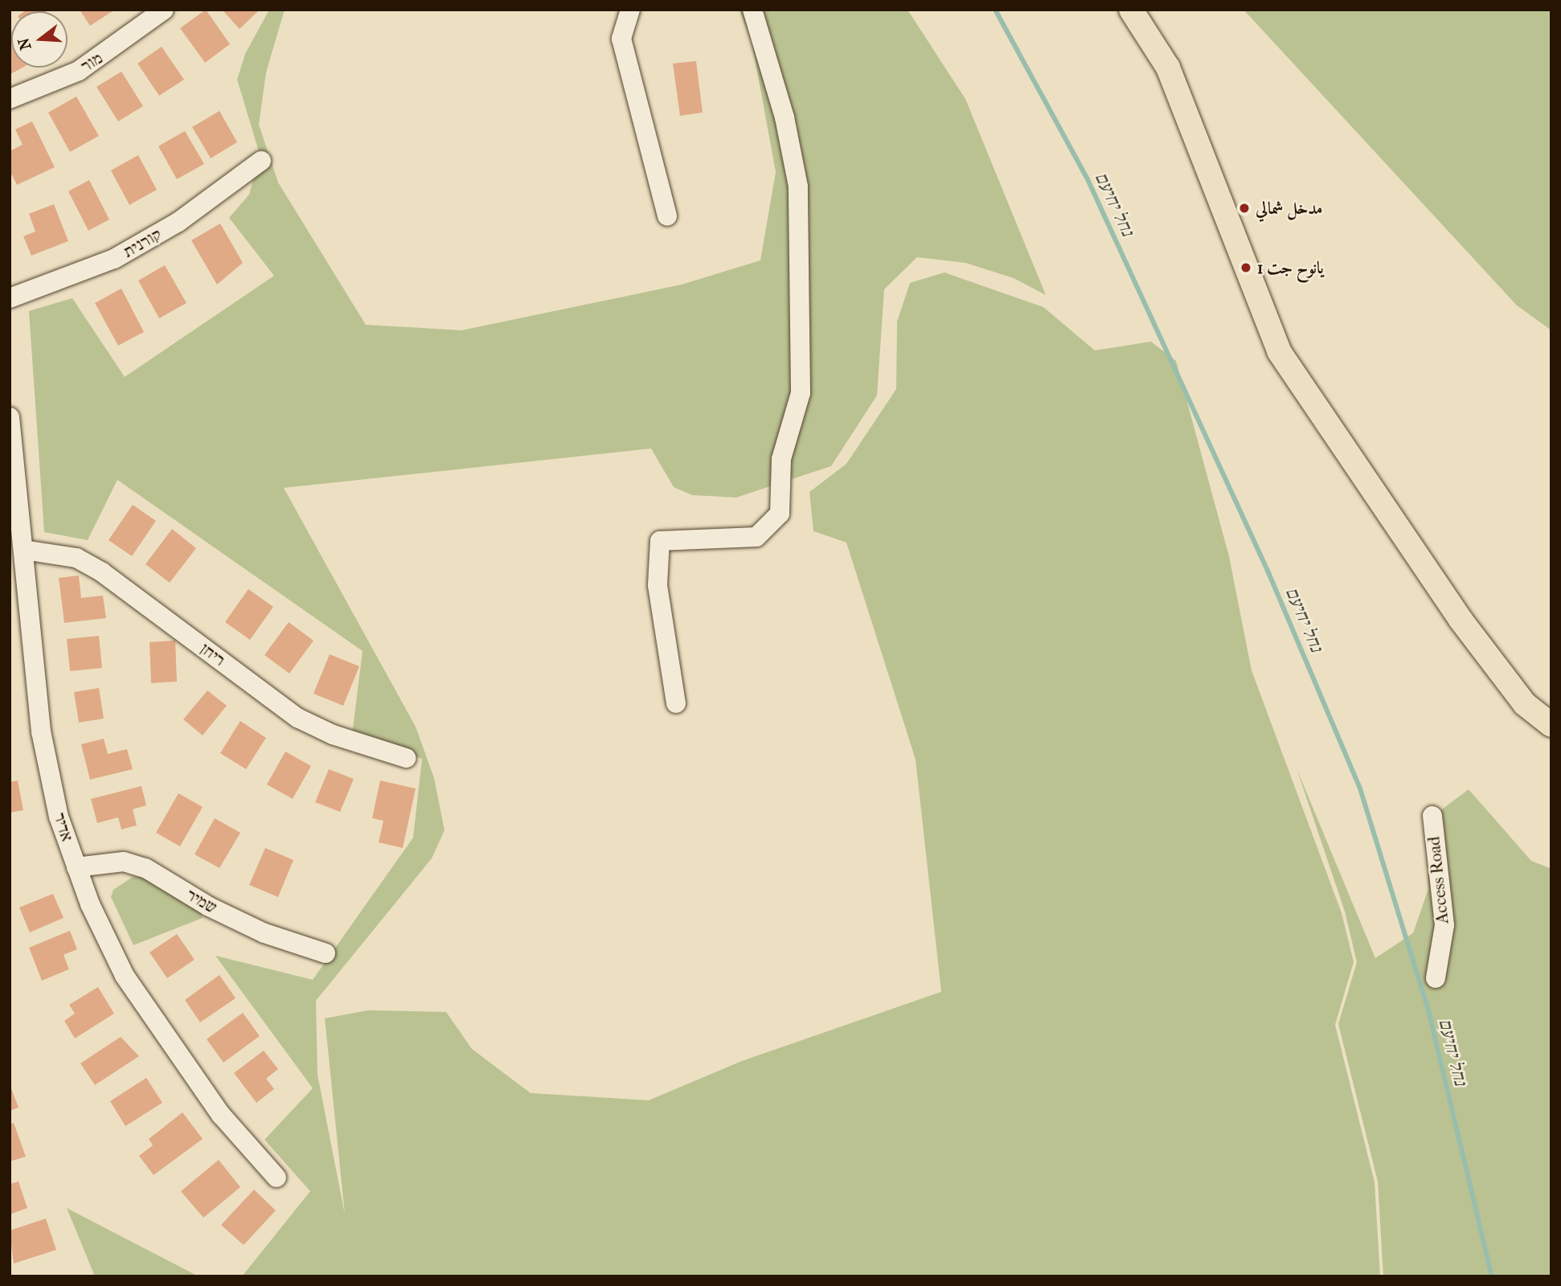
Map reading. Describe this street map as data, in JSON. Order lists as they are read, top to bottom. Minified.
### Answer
{"streets":{"street":["מור","קורנית","ריחן","אדיר","Access Road","שמיר"]},"crossings":[["ריחן","אדיר"],["אדיר","שמיר"]],"water":["נחל יחיעם"],"places":["مدخل شمالي","يانوح جت 1"],"north":"left"}
